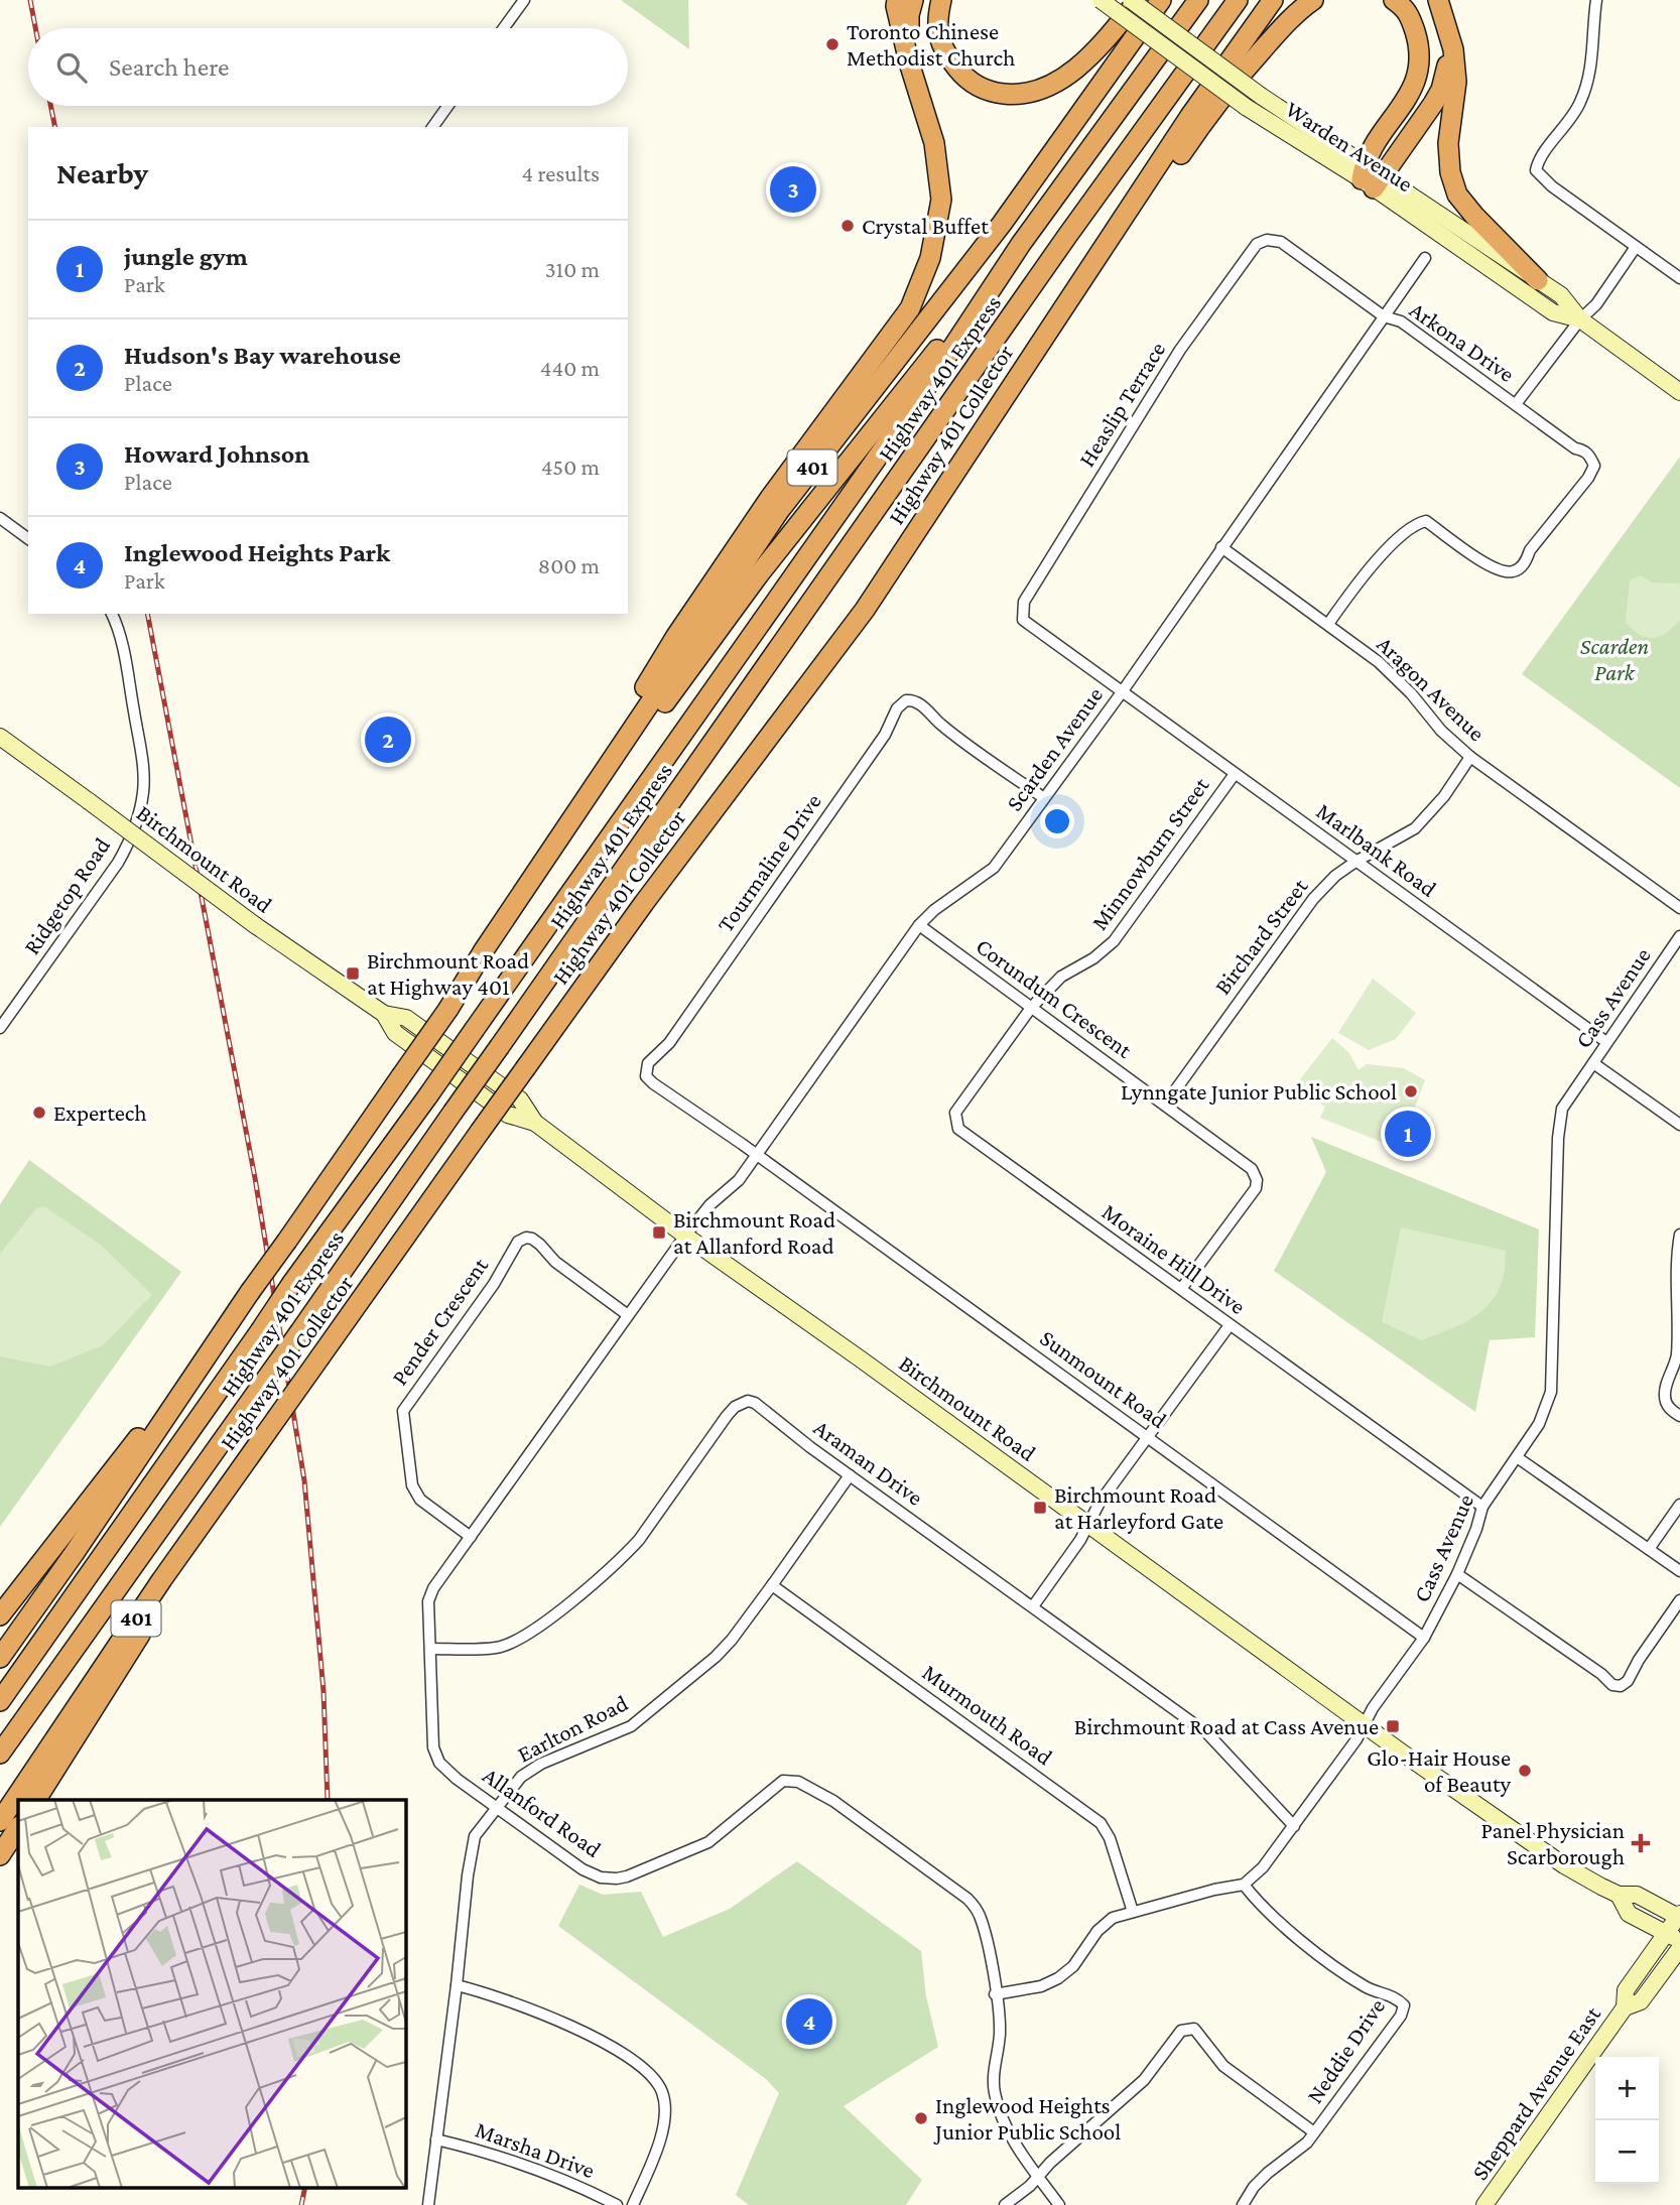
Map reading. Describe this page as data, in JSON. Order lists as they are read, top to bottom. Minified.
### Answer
{"streets":{"highway":["Highway 401 Express","Highway 401 Collector","401"],"main road":["Warden Avenue","Birchmount Road","Sheppard Avenue East"],"street":["Arkona Drive","Heaslip Terrace","Aragon Avenue","Scarden Avenue","Marlbank Road","Minnowburn Street","Tourmaline Drive","Ridgetop Road","Birchard Street","Corundum Crescent","Cass Avenue","Moraine Hill Drive","Pender Crescent","Sunmount Road","Araman Drive","Murmouth Road","Earlton Road","Allanford Road","Neddie Drive","Marsha Drive"]},"crossings":[["Warden Avenue","Arkona Drive"],["Arkona Drive","Heaslip Terrace"],["Arkona Drive","Aragon Avenue"],["Arkona Drive","Scarden Avenue"],["Heaslip Terrace","Scarden Avenue"],["Heaslip Terrace","Marlbank Road"],["Aragon Avenue","Scarden Avenue"],["Aragon Avenue","Birchard Street"],["Scarden Avenue","Marlbank Road"],["Scarden Avenue","Birchmount Road"],["Scarden Avenue","Tourmaline Drive"],["Scarden Avenue","Corundum Crescent"],["Scarden Avenue","Sunmount Road"],["Scarden Avenue","Allanford Road"],["Marlbank Road","Minnowburn Street"],["Marlbank Road","Birchard Street"],["Marlbank Road","Cass Avenue"],["Minnowburn Street","Corundum Crescent"],["Minnowburn Street","Moraine Hill Drive"],["Birchmount Road","Cass Avenue"],["Birchmount Road","Allanford Road"],["Birchmount Road","Sheppard Avenue East"],["Tourmaline Drive","Sunmount Road"],["Birchard Street","Corundum Crescent"],["Corundum Crescent","Moraine Hill Drive"],["Cass Avenue","Moraine Hill Drive"],["Cass Avenue","Sunmount Road"],["Cass Avenue","Araman Drive"],["Cass Avenue","Neddie Drive"],["Pender Crescent","Allanford Road"],["Araman Drive","Earlton Road"],["Araman Drive","Allanford Road"],["Murmouth Road","Earlton Road"],["Earlton Road","Allanford Road"],["Earlton Road","Marsha Drive"]],"parks":["Scarden Park"],"places":{"other":["Toronto Chinese Methodist Church","Crystal Buffet","Lynngate Junior Public School","Expertech","Glo-Hair House of Beauty","Inglewood Heights Junior Public School"],"transit":["Birchmount Road at Highway 401","Birchmount Road at Allanford Road","Birchmount Road at Harleyford Gate","Birchmount Road at Cass Avenue"],"health":["Panel Physician Scarborough"]},"page":{"search":"Search here","heading":["Nearby","4 results"],"pins":["3","2","1","4"],"list":[{"mark":"1","name":"jungle gym","note":"Park","value":"310 m"},{"mark":"2","name":"Hudson's Bay warehouse","note":"Place","value":"440 m"},{"mark":"3","name":"Howard Johnson","note":"Place","value":"450 m"},{"mark":"4","name":"Inglewood Heights Park","note":"Park","value":"800 m"}],"map_buttons":["+","−"]}}
